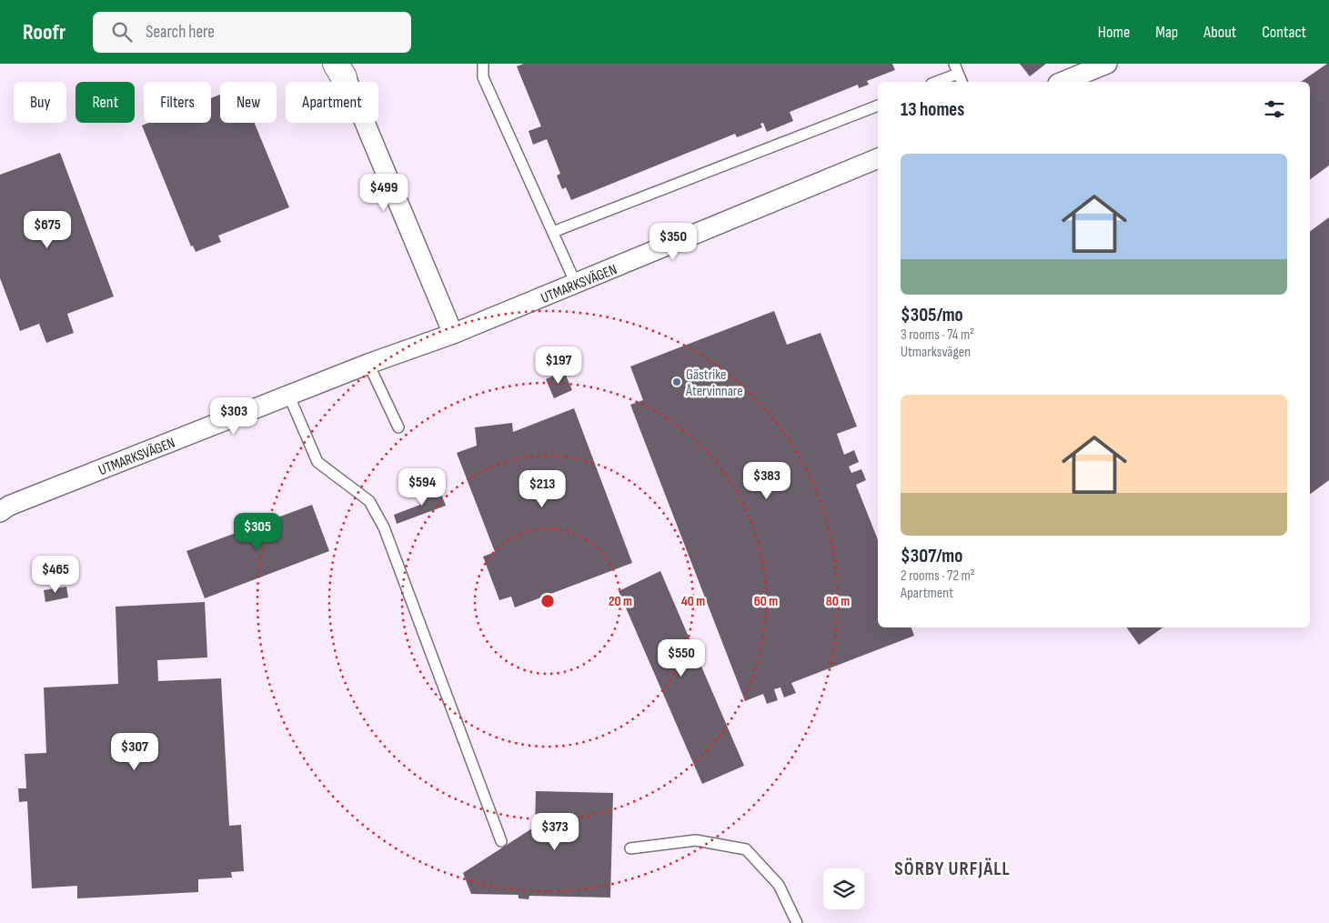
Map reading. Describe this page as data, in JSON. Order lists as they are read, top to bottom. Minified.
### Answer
{"streets":{"street":["UTMARKSVÄGEN"]},"districts":["SÖRBY URFJÄLL"],"places":["Gästrike Återvinnare"],"page":{"header":"Roofr","search":"Search here","nav":["Home","Map","About","Contact"],"chip":["Buy","Rent","Filters","New","Apartment"],"heading":"13 homes","list":[{"name":"$305/mo","note":"3 rooms · 74 m² · Utmarksvägen"},{"name":"$307/mo","note":"2 rooms · 72 m² · Apartment"}],"price":["$499","$675","$350","$197","$303","$383","$594","$213","$305","$465","$550","$307","$373"]},"rings":["20 m","40 m","60 m","80 m"]}
